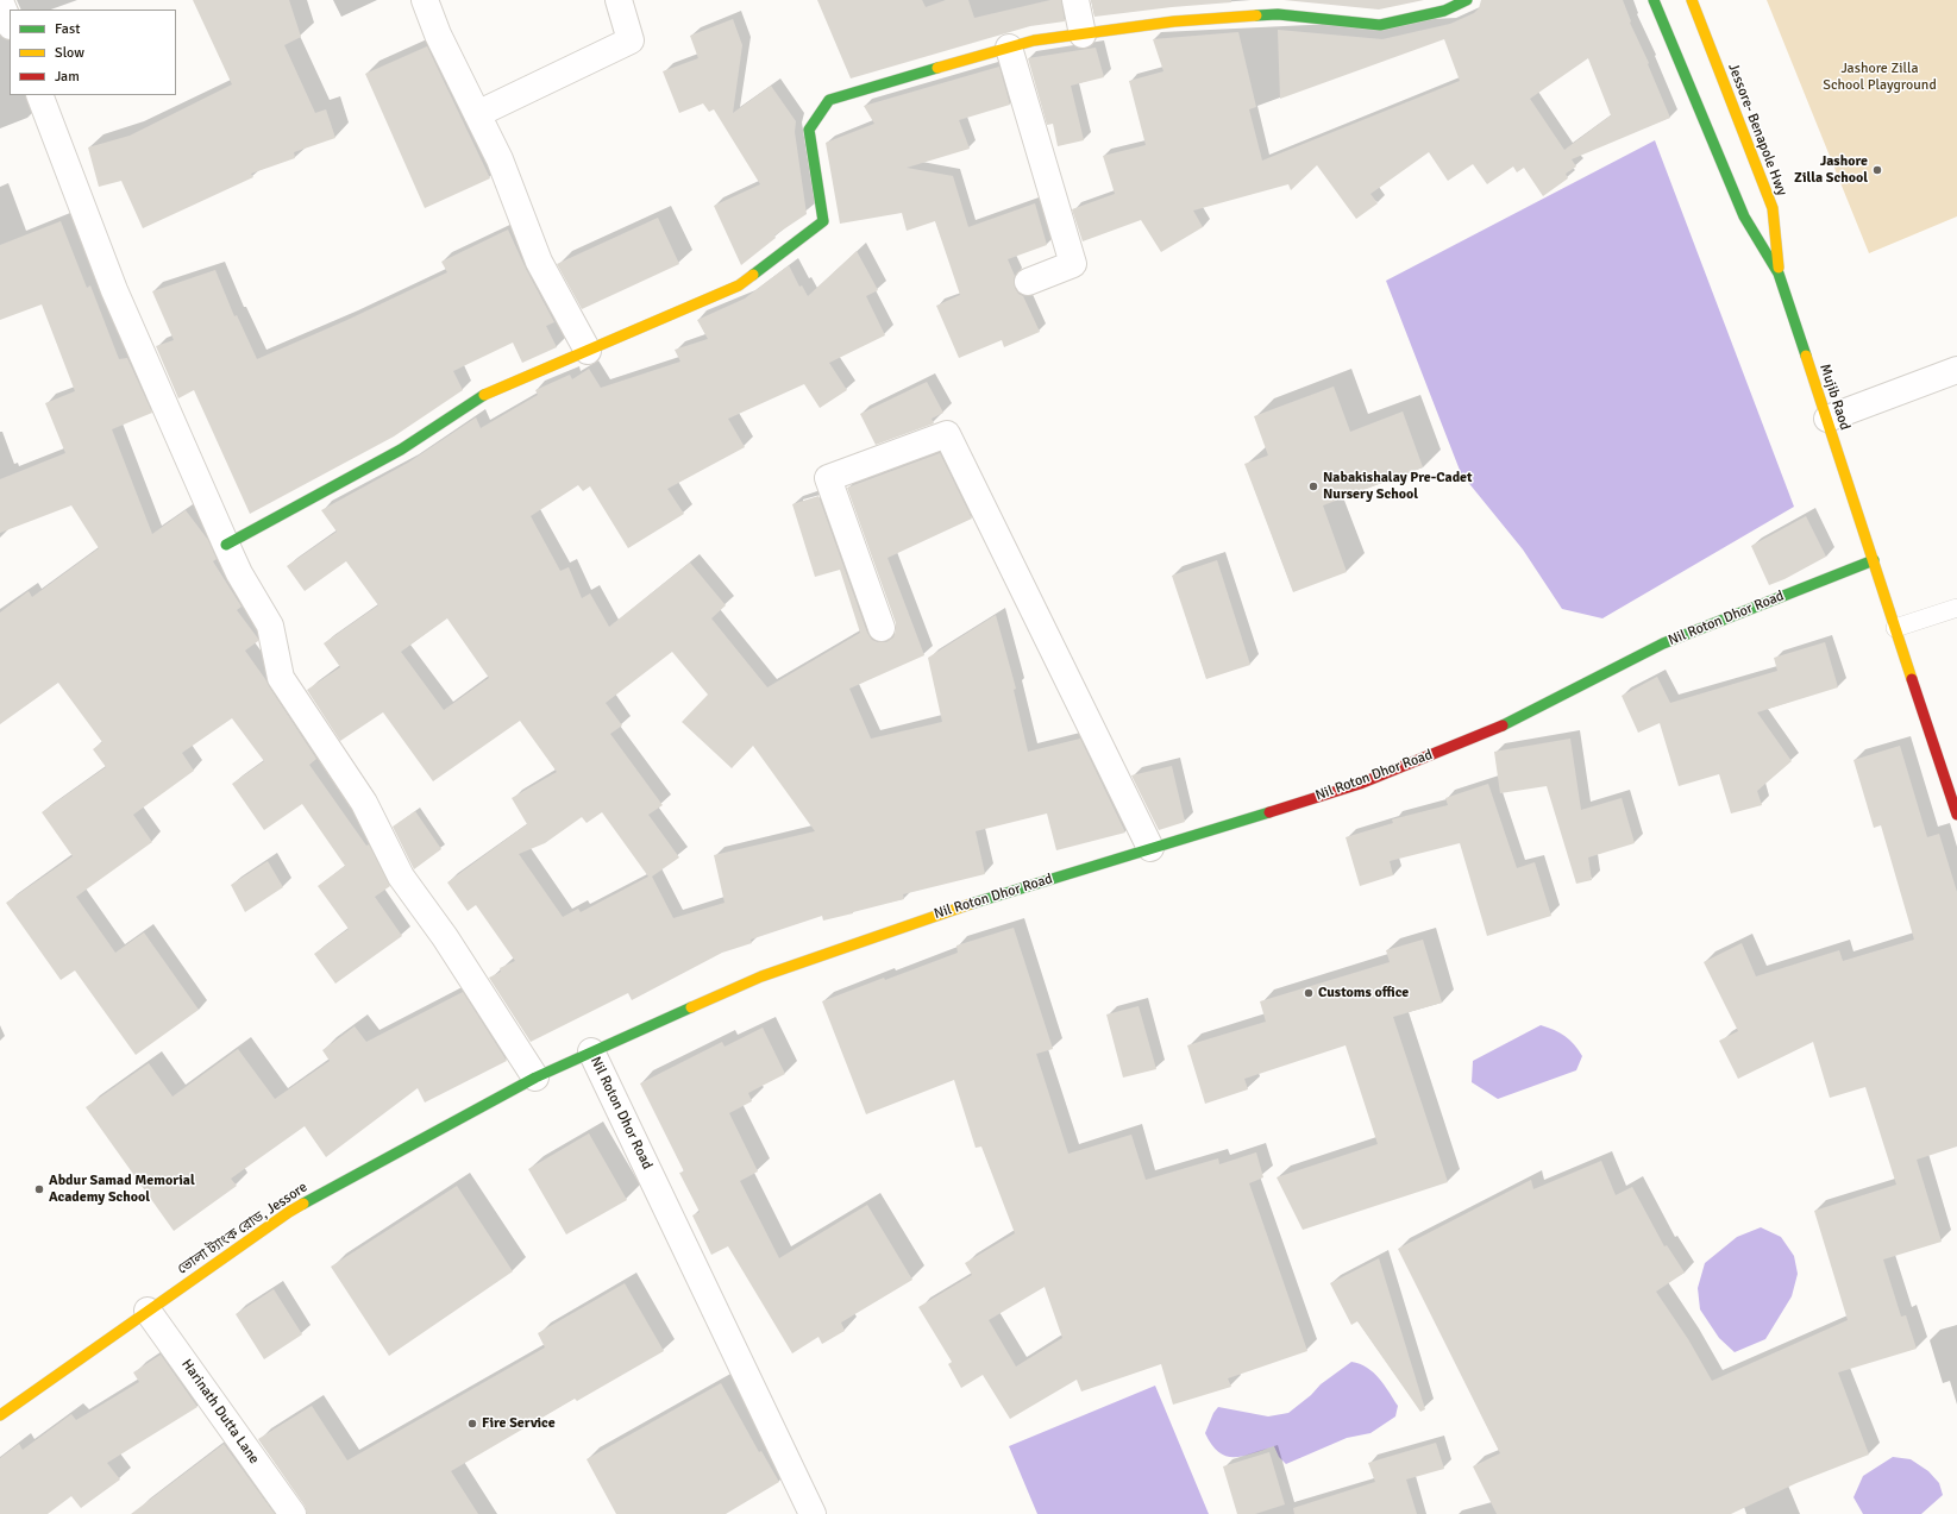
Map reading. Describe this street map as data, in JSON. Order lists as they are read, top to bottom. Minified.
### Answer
{"streets":{"main road":["Jessore- Benapole Hwy","Mujib Raod","Nil Roton Dhor Road","ভোলা ট্যাংক রোড, Jessore"],"street":["Harinath Dutta Lane"]},"crossings":[["Jessore- Benapole Hwy","Mujib Raod"],["Mujib Raod","Nil Roton Dhor Road"],["Nil Roton Dhor Road","ভোলা ট্যাংক রোড, Jessore"],["ভোলা ট্যাংক রোড, Jessore","Harinath Dutta Lane"]],"parks":["Jashore Zilla School Playground"],"places":["Jashore Zilla School","Nabakishalay Pre-Cadet Nursery School","Customs office","Abdur Samad Memorial Academy School","Fire Service"],"legend":["Fast","Slow","Jam"]}
